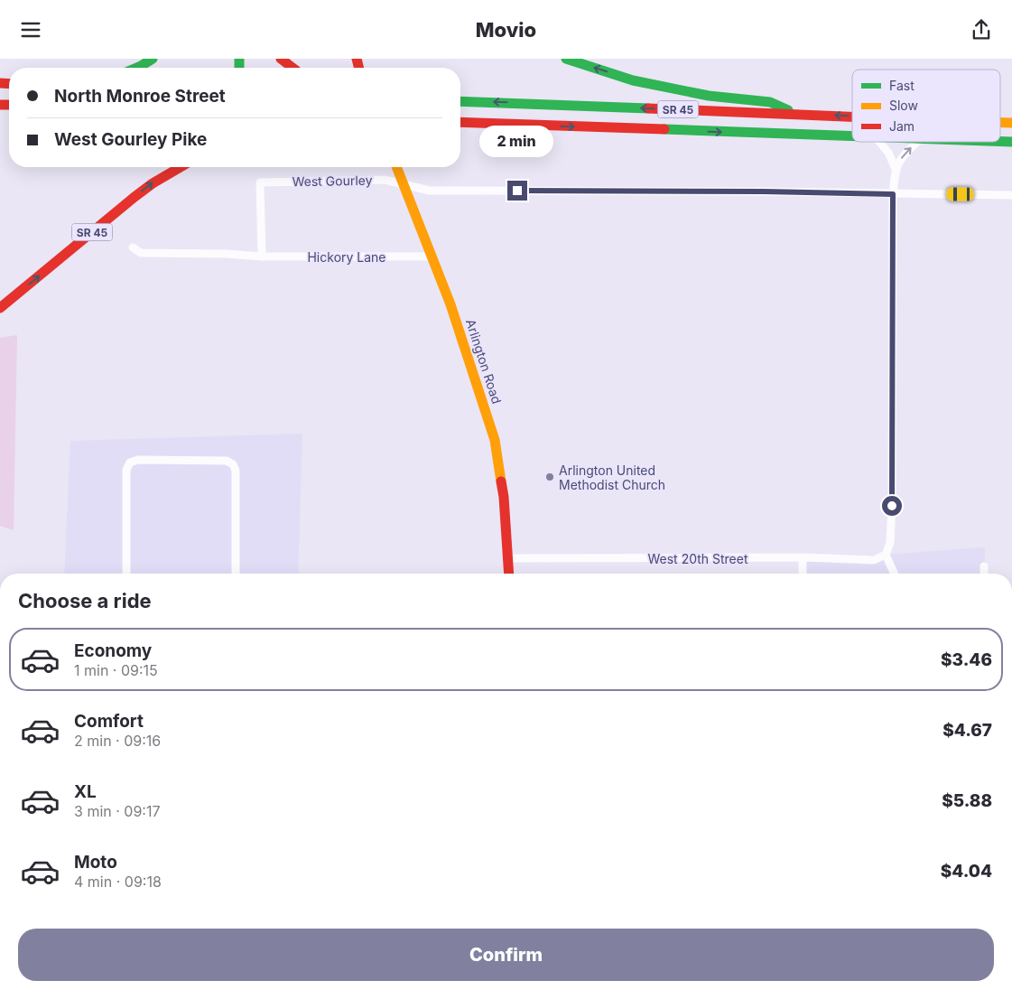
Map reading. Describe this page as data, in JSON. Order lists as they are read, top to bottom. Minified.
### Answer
{"streets":{"main road":["SR 45","Arlington Road"],"street":["West Gourley","Hickory Lane","West 20th Street"]},"crossings":[["West Gourley","Hickory Lane"],["West Gourley","Arlington Road"],["Hickory Lane","Arlington Road"],["Arlington Road","West 20th Street"]],"places":["Arlington United Methodist Church"],"legend":["Fast","Slow","Jam"],"page":{"header":"Movio","banner":["North Monroe Street","West Gourley Pike"],"bubble":"2 min","heading":"Choose a ride","list":[{"name":"Economy","note":"1 min · 09:15","value":"$3.46"},{"name":"Comfort","note":"2 min · 09:16","value":"$4.67"},{"name":"XL","note":"3 min · 09:17","value":"$5.88"},{"name":"Moto","note":"4 min · 09:18","value":"$4.04"}],"buttons":"Confirm"}}
